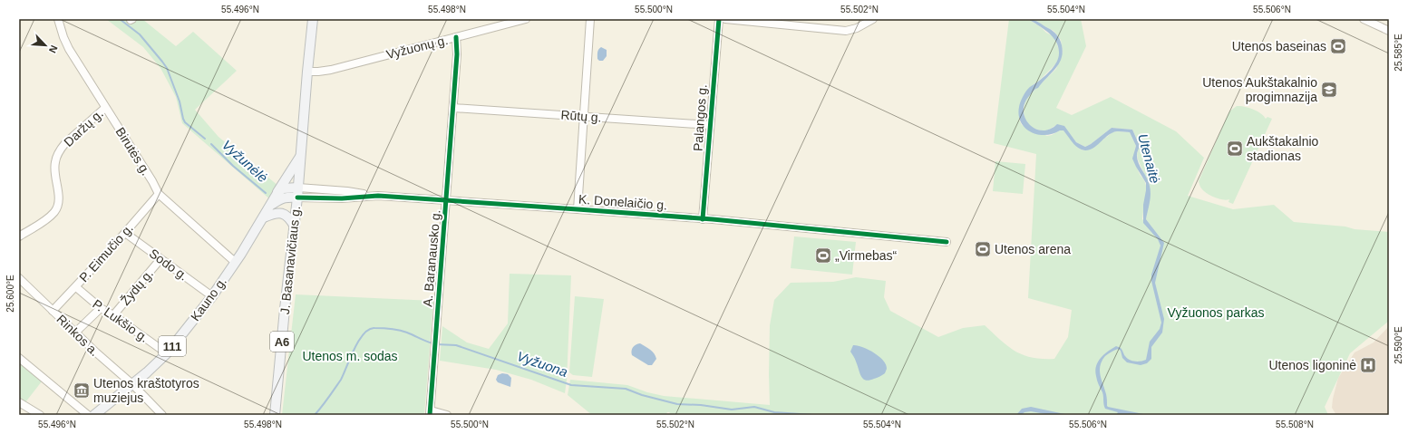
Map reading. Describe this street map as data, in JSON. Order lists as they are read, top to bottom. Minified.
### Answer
{"streets":{"main road":["J. Basanavičiaus g.","Kauno g.","A6","111"],"street":["Vyžuonų g.","Rūtų g.","Palangos g.","Daržų g.","Birutės g.","K. Donelaičio g.","P. Eimučio g.","A. Baranausko g.","Sodo g.","Žydų g.","P. Lukšio g.","Rinkos a."]},"crossings":[["Vyžuonų g.","A. Baranausko g."],["Vyžuonų g.","J. Basanavičiaus g."],["Rūtų g.","Palangos g."],["Rūtų g.","A. Baranausko g."],["Palangos g.","K. Donelaičio g."],["Daržų g.","Birutės g."],["Birutės g.","P. Eimučio g."],["Birutės g.","Kauno g."],["K. Donelaičio g.","A. Baranausko g."],["K. Donelaičio g.","J. Basanavičiaus g."],["P. Eimučio g.","Sodo g."],["P. Eimučio g.","P. Lukšio g."],["P. Eimučio g.","Rinkos a."],["J. Basanavičiaus g.","Kauno g."],["Sodo g.","Žydų g."],["Sodo g.","Kauno g."],["Žydų g.","P. Lukšio g."],["Kauno g.","P. Lukšio g."],["Kauno g.","Rinkos a."]],"water":["Utenaitė","Vyžunėlė","Vyžuona"],"parks":["Vyžuonos parkas","Utenos m. sodas"],"places":{"sports":["Utenos baseinas","Aukštakalnio stadionas","Utenos arena","„Virmebas“"],"school or university":["Utenos Aukštakalnio progimnazija"],"hospital":["Utenos ligoninė"],"museum":["Utenos kraštotyros muziejus"]},"north":"bottom right","coordinates":["55.496°N","55.498°N","55.500°N","55.502°N","55.504°N","55.506°N","25.585°E","25.600°E","25.590°E","55.508°N"]}
